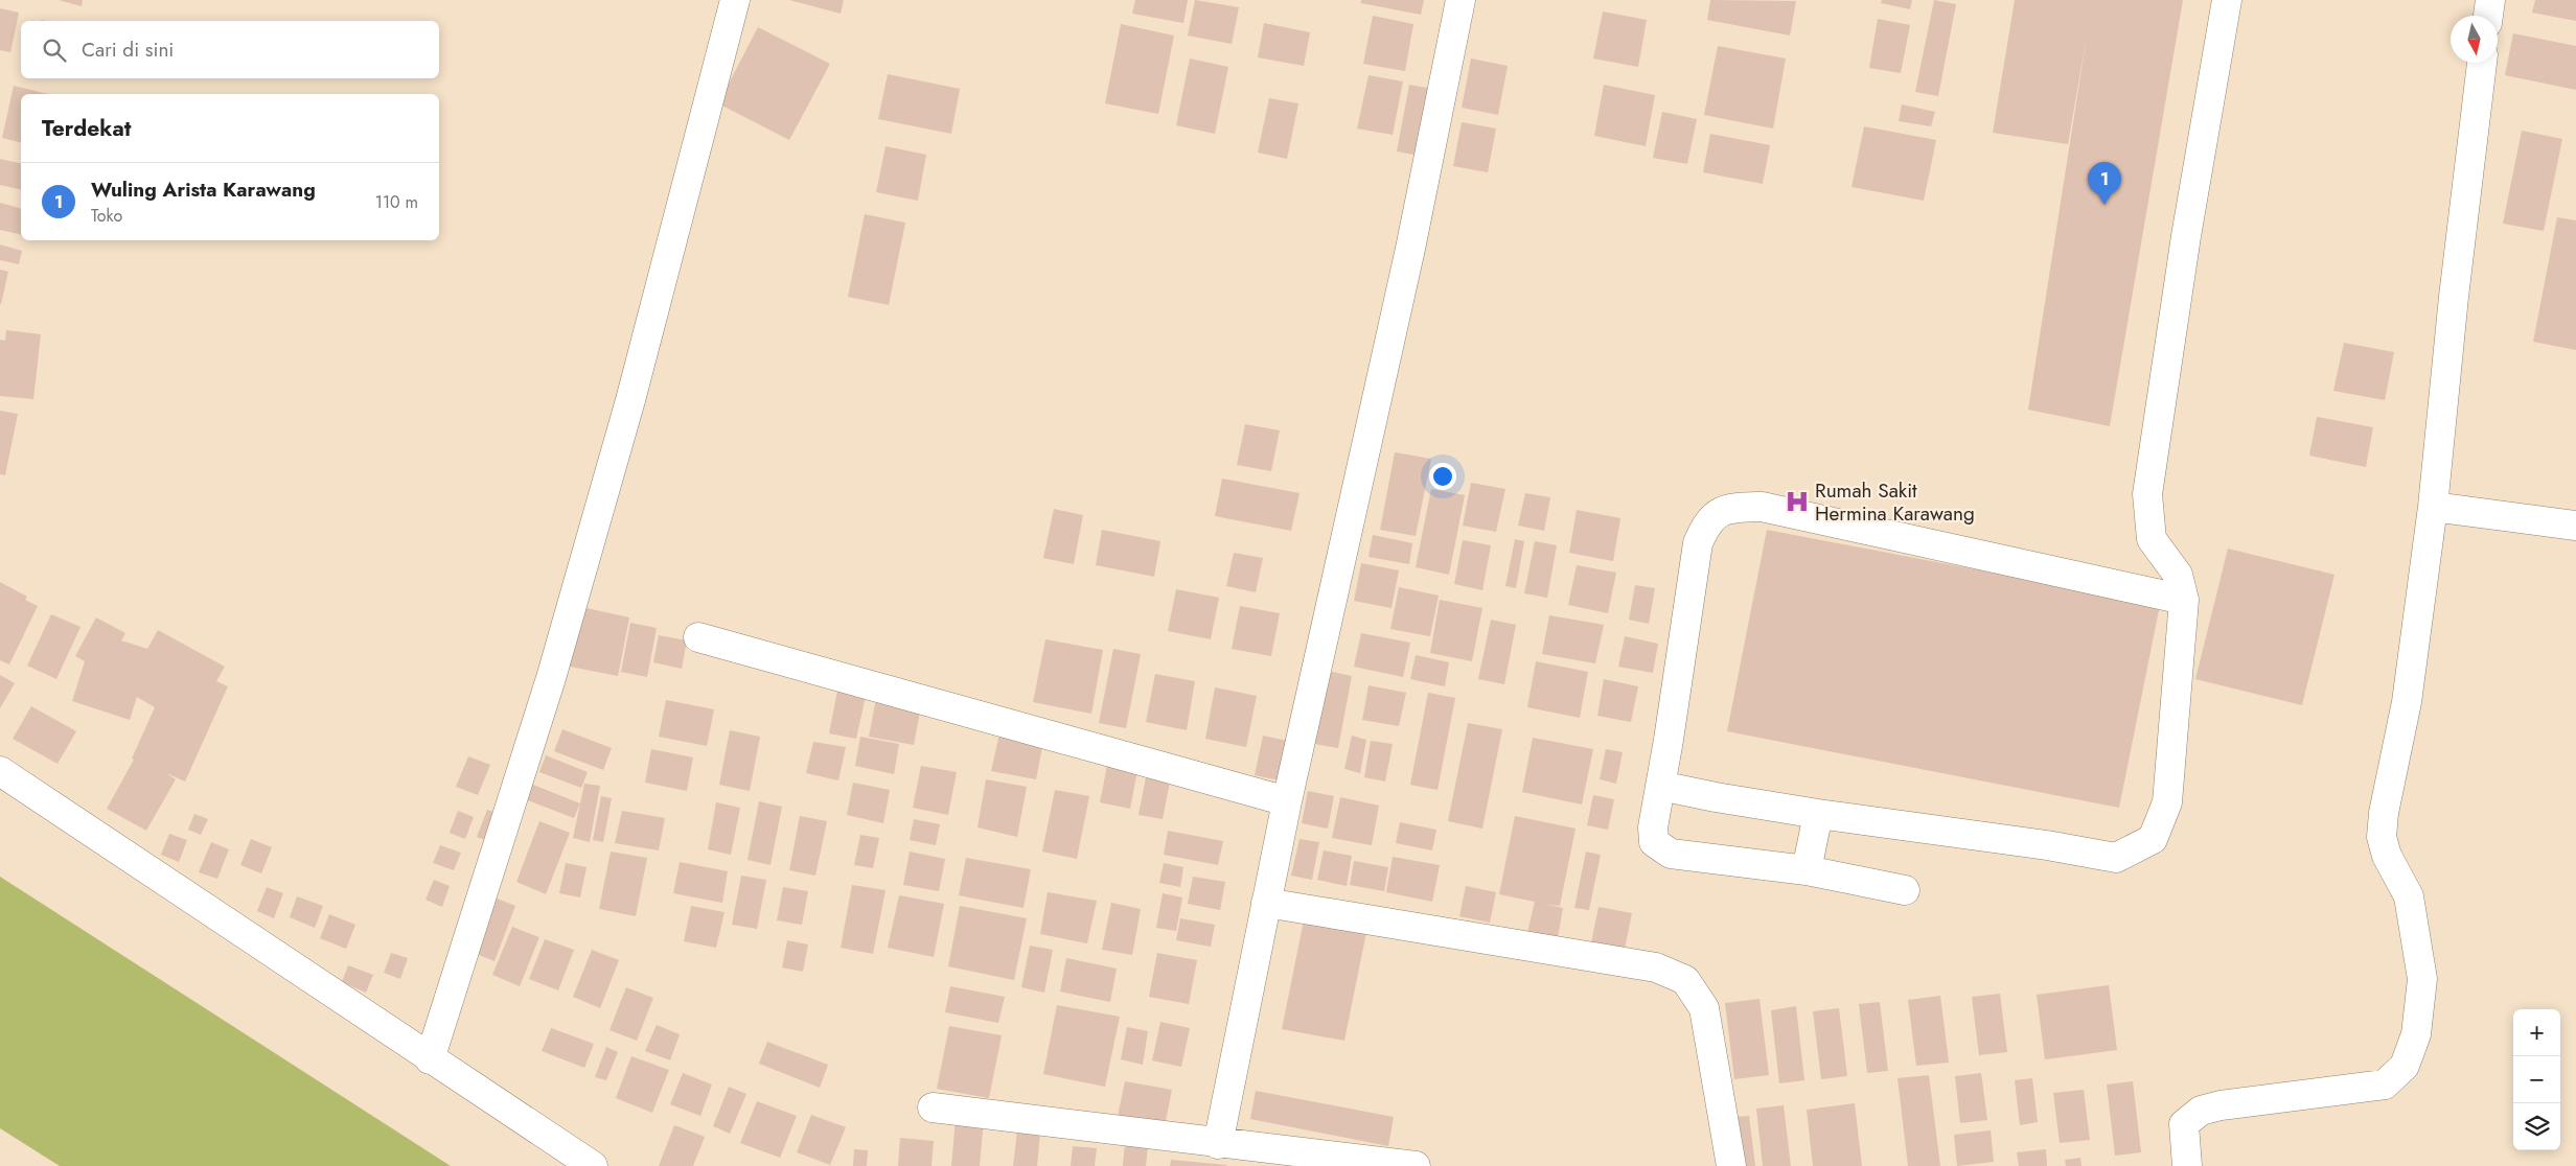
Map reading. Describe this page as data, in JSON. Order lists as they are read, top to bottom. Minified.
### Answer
{"places":{"hospital":["Rumah Sakit Hermina Karawang"]},"north":"bottom","page":{"search":"Cari di sini","heading":"Terdekat","pins":"1","list":[{"mark":"1","name":"Wuling Arista Karawang","note":"Toko","value":"110 m"}],"map_buttons":["+","−"]}}
